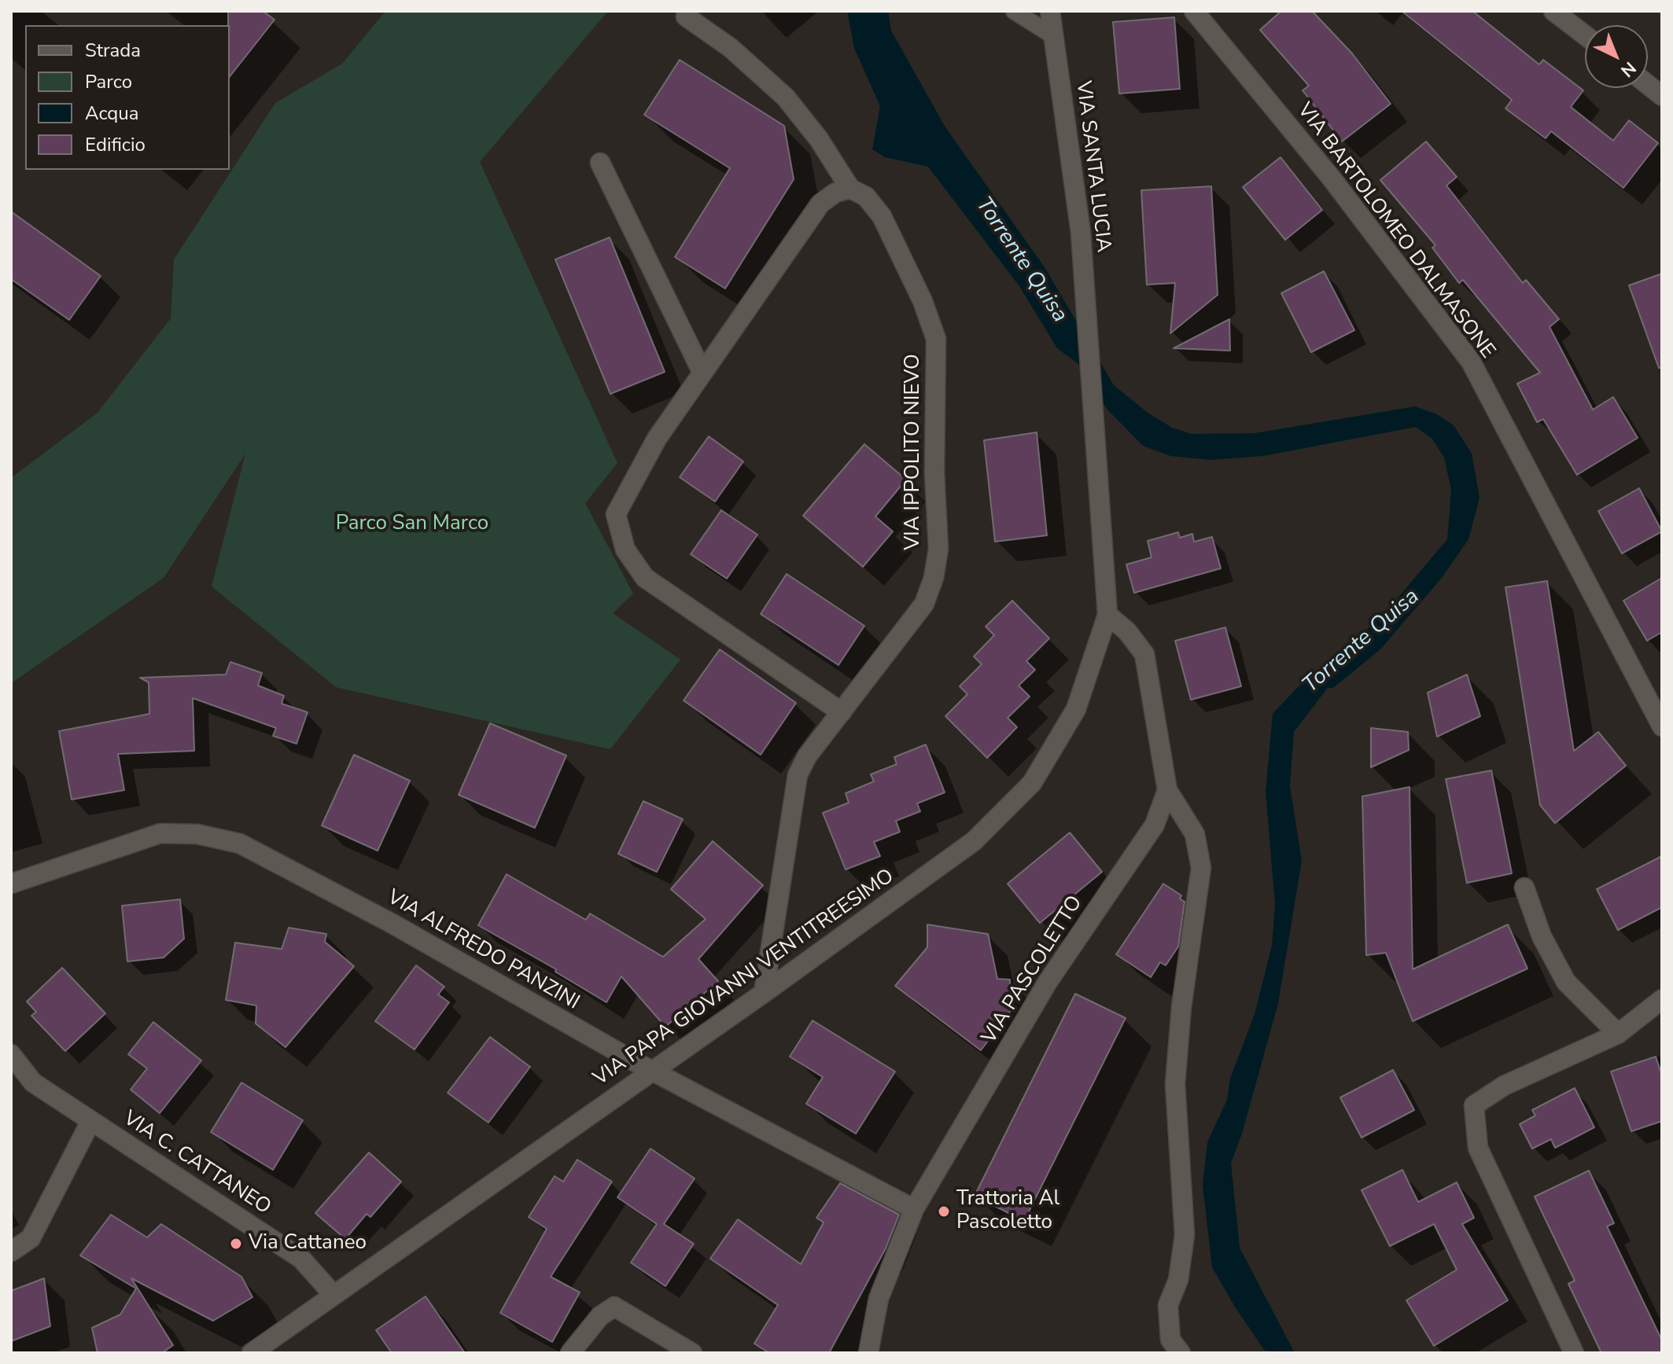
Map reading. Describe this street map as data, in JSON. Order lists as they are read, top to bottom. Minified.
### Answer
{"streets":{"street":["VIA SANTA LUCIA","VIA BARTOLOMEO DALMASONE","VIA IPPOLITO NIEVO","VIA ALFREDO PANZINI","VIA PASCOLETTO","VIA PAPA GIOVANNI VENTITREESIMO","VIA C. CATTANEO"]},"crossings":[["VIA SANTA LUCIA","VIA PAPA GIOVANNI VENTITREESIMO"],["VIA IPPOLITO NIEVO","VIA PAPA GIOVANNI VENTITREESIMO"],["VIA ALFREDO PANZINI","VIA PASCOLETTO"],["VIA ALFREDO PANZINI","VIA PAPA GIOVANNI VENTITREESIMO"],["VIA PASCOLETTO","VIA PAPA GIOVANNI VENTITREESIMO"],["VIA PAPA GIOVANNI VENTITREESIMO","VIA C. CATTANEO"]],"water":["Torrente Quisa"],"parks":["Parco San Marco"],"places":["Trattoria Al Pascoletto","Via Cattaneo"],"legend":["Strada","Parco","Acqua","Edificio"],"north":"bottom right"}
